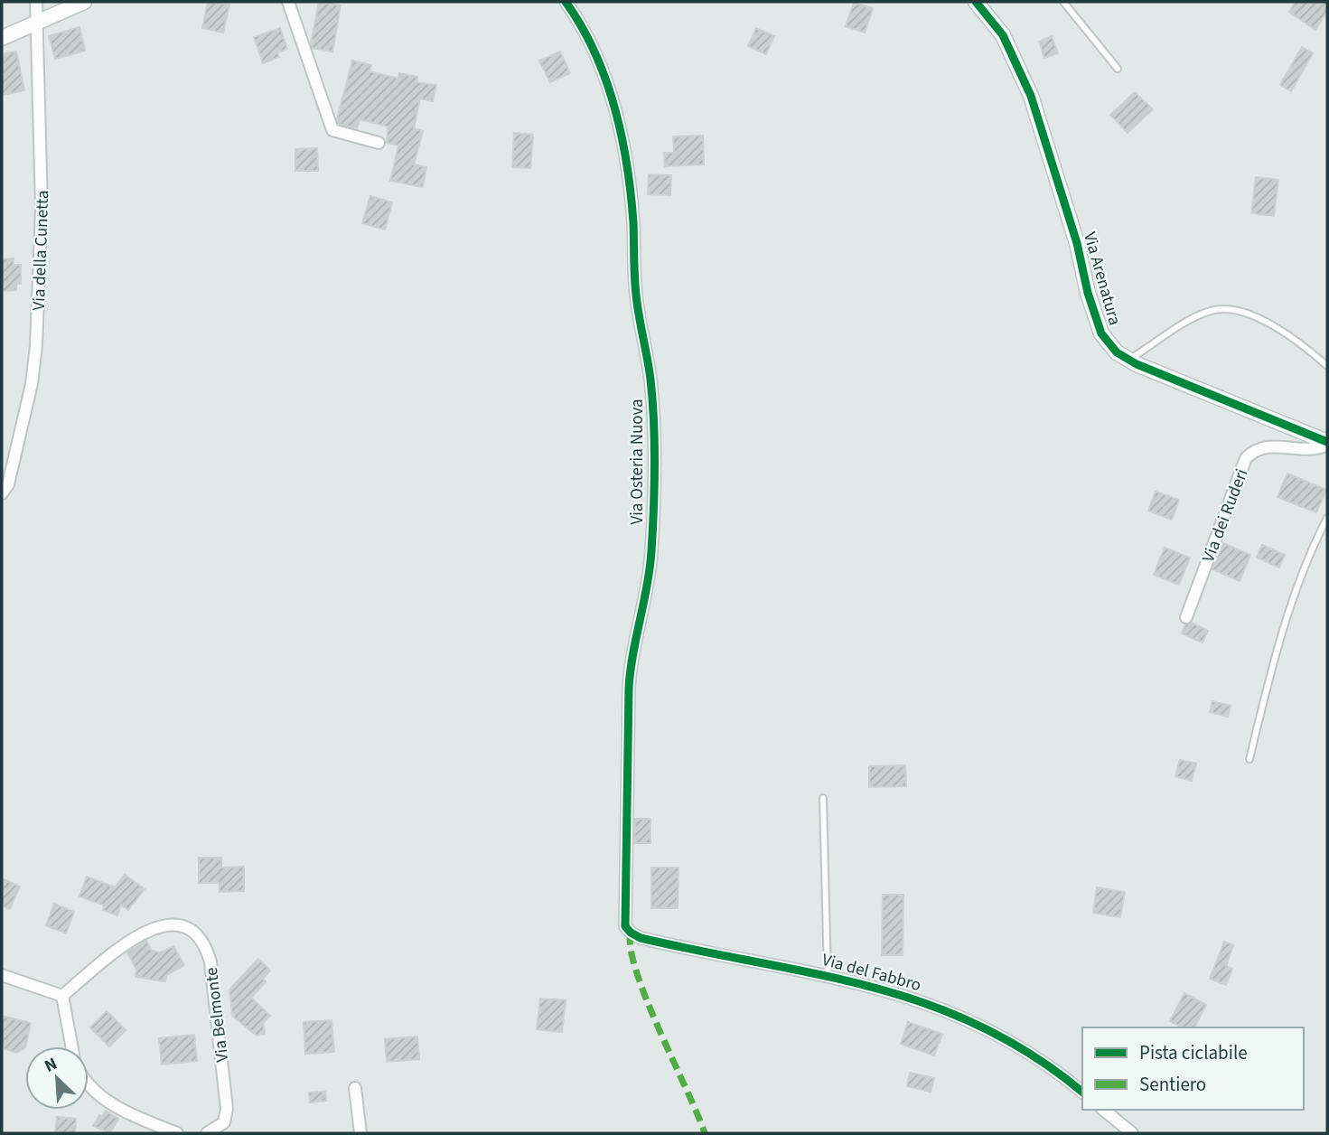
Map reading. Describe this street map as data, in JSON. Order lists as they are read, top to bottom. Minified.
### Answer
{"streets":{"street":["Via della Cunetta","Via Arenatura","Via Osteria Nuova","Via dei Ruderi","Via del Fabbro","Via Belmonte"]},"crossings":[["Via Arenatura","Via dei Ruderi"],["Via Osteria Nuova","Via del Fabbro"]],"legend":["Pista ciclabile","Sentiero"],"north":"top left"}
